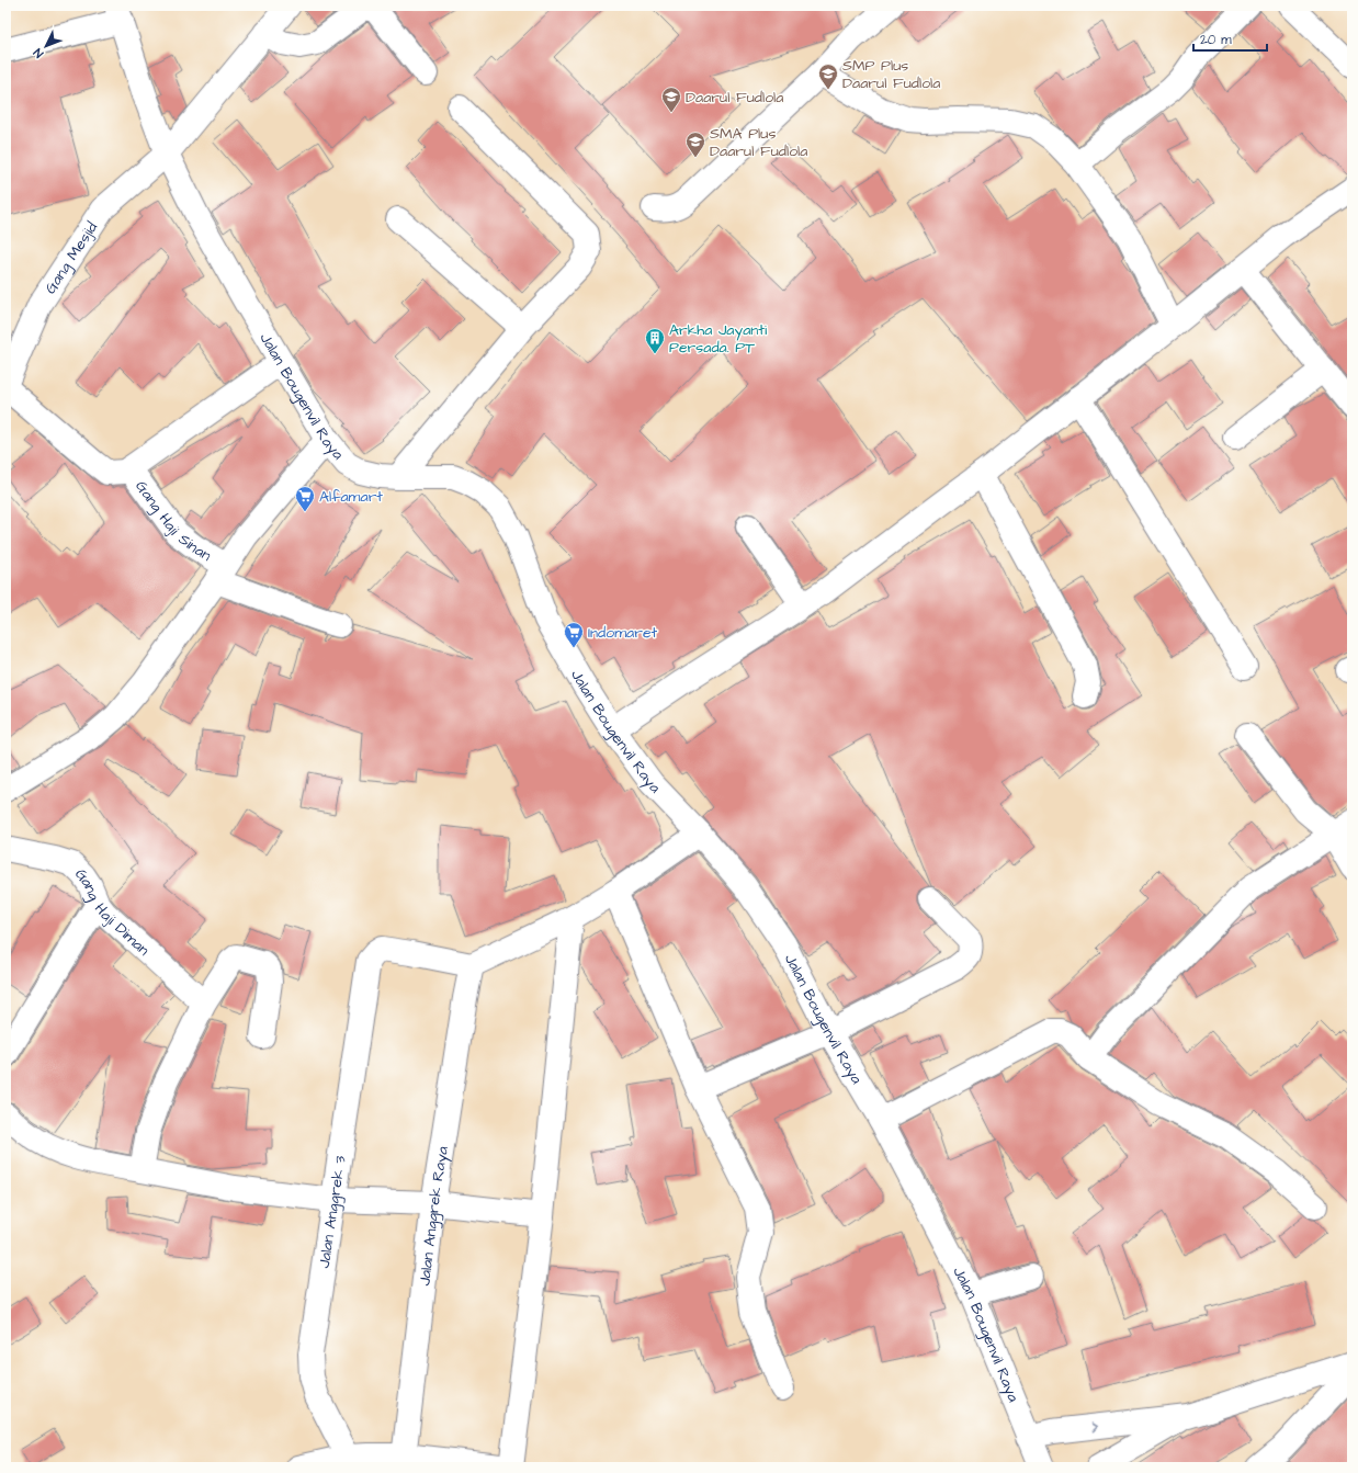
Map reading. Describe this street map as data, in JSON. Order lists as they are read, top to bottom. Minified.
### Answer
{"streets":{"street":["Gang Mesjid","Jalan Bougenvil Raya","Gang Haji Sinan","Gang Haji Diman","Jalan Anggrek 3","Jalan Anggrek Raya"]},"crossings":[["Gang Mesjid","Jalan Bougenvil Raya"],["Jalan Anggrek 3","Jalan Anggrek Raya"]],"places":{"school or university":["SMP Plus Daarul Fudlola","Daarul Fudlola","SMA Plus Daarul Fudlola"],"building":["Arkha Jayanti Persada. PT"],"supermarket":["Alfamart","Indomaret"]},"scale_bar":"20 m","north":"bottom left"}
